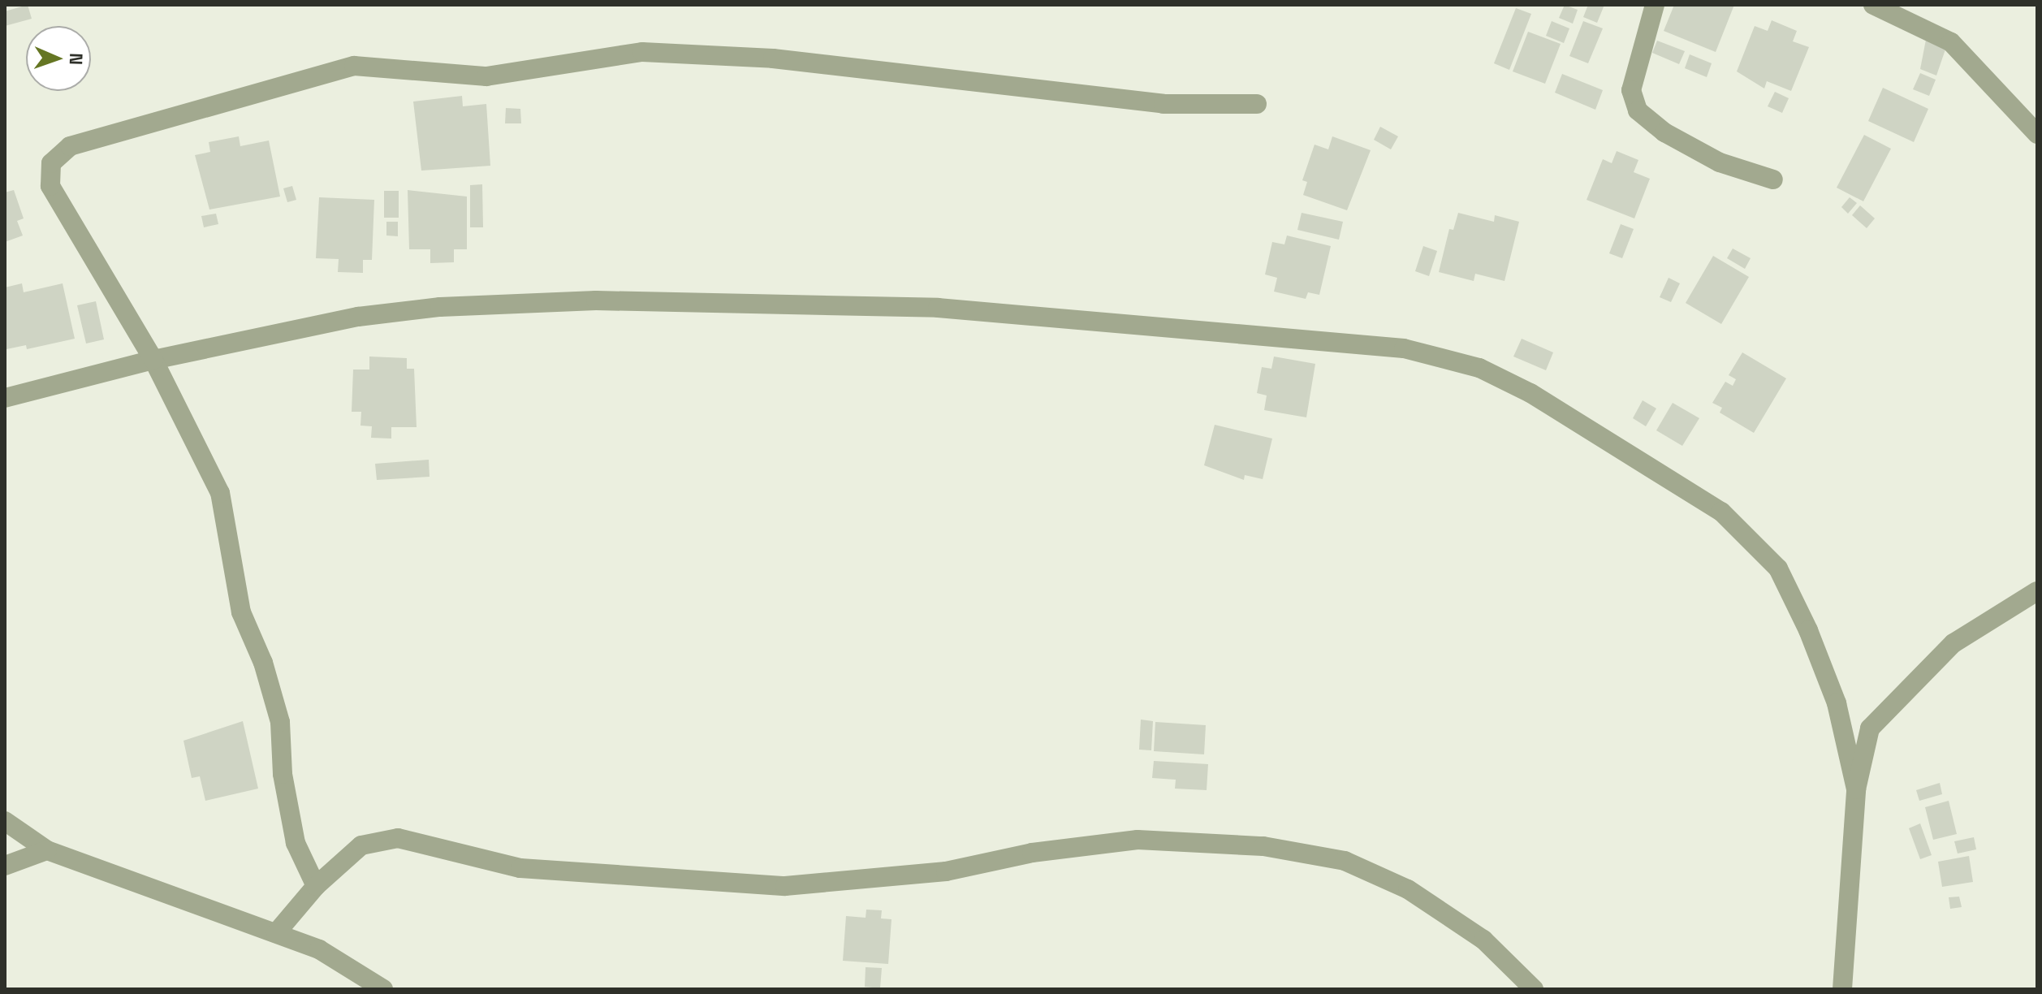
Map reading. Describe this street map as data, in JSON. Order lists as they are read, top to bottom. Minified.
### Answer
{"north":"right"}
